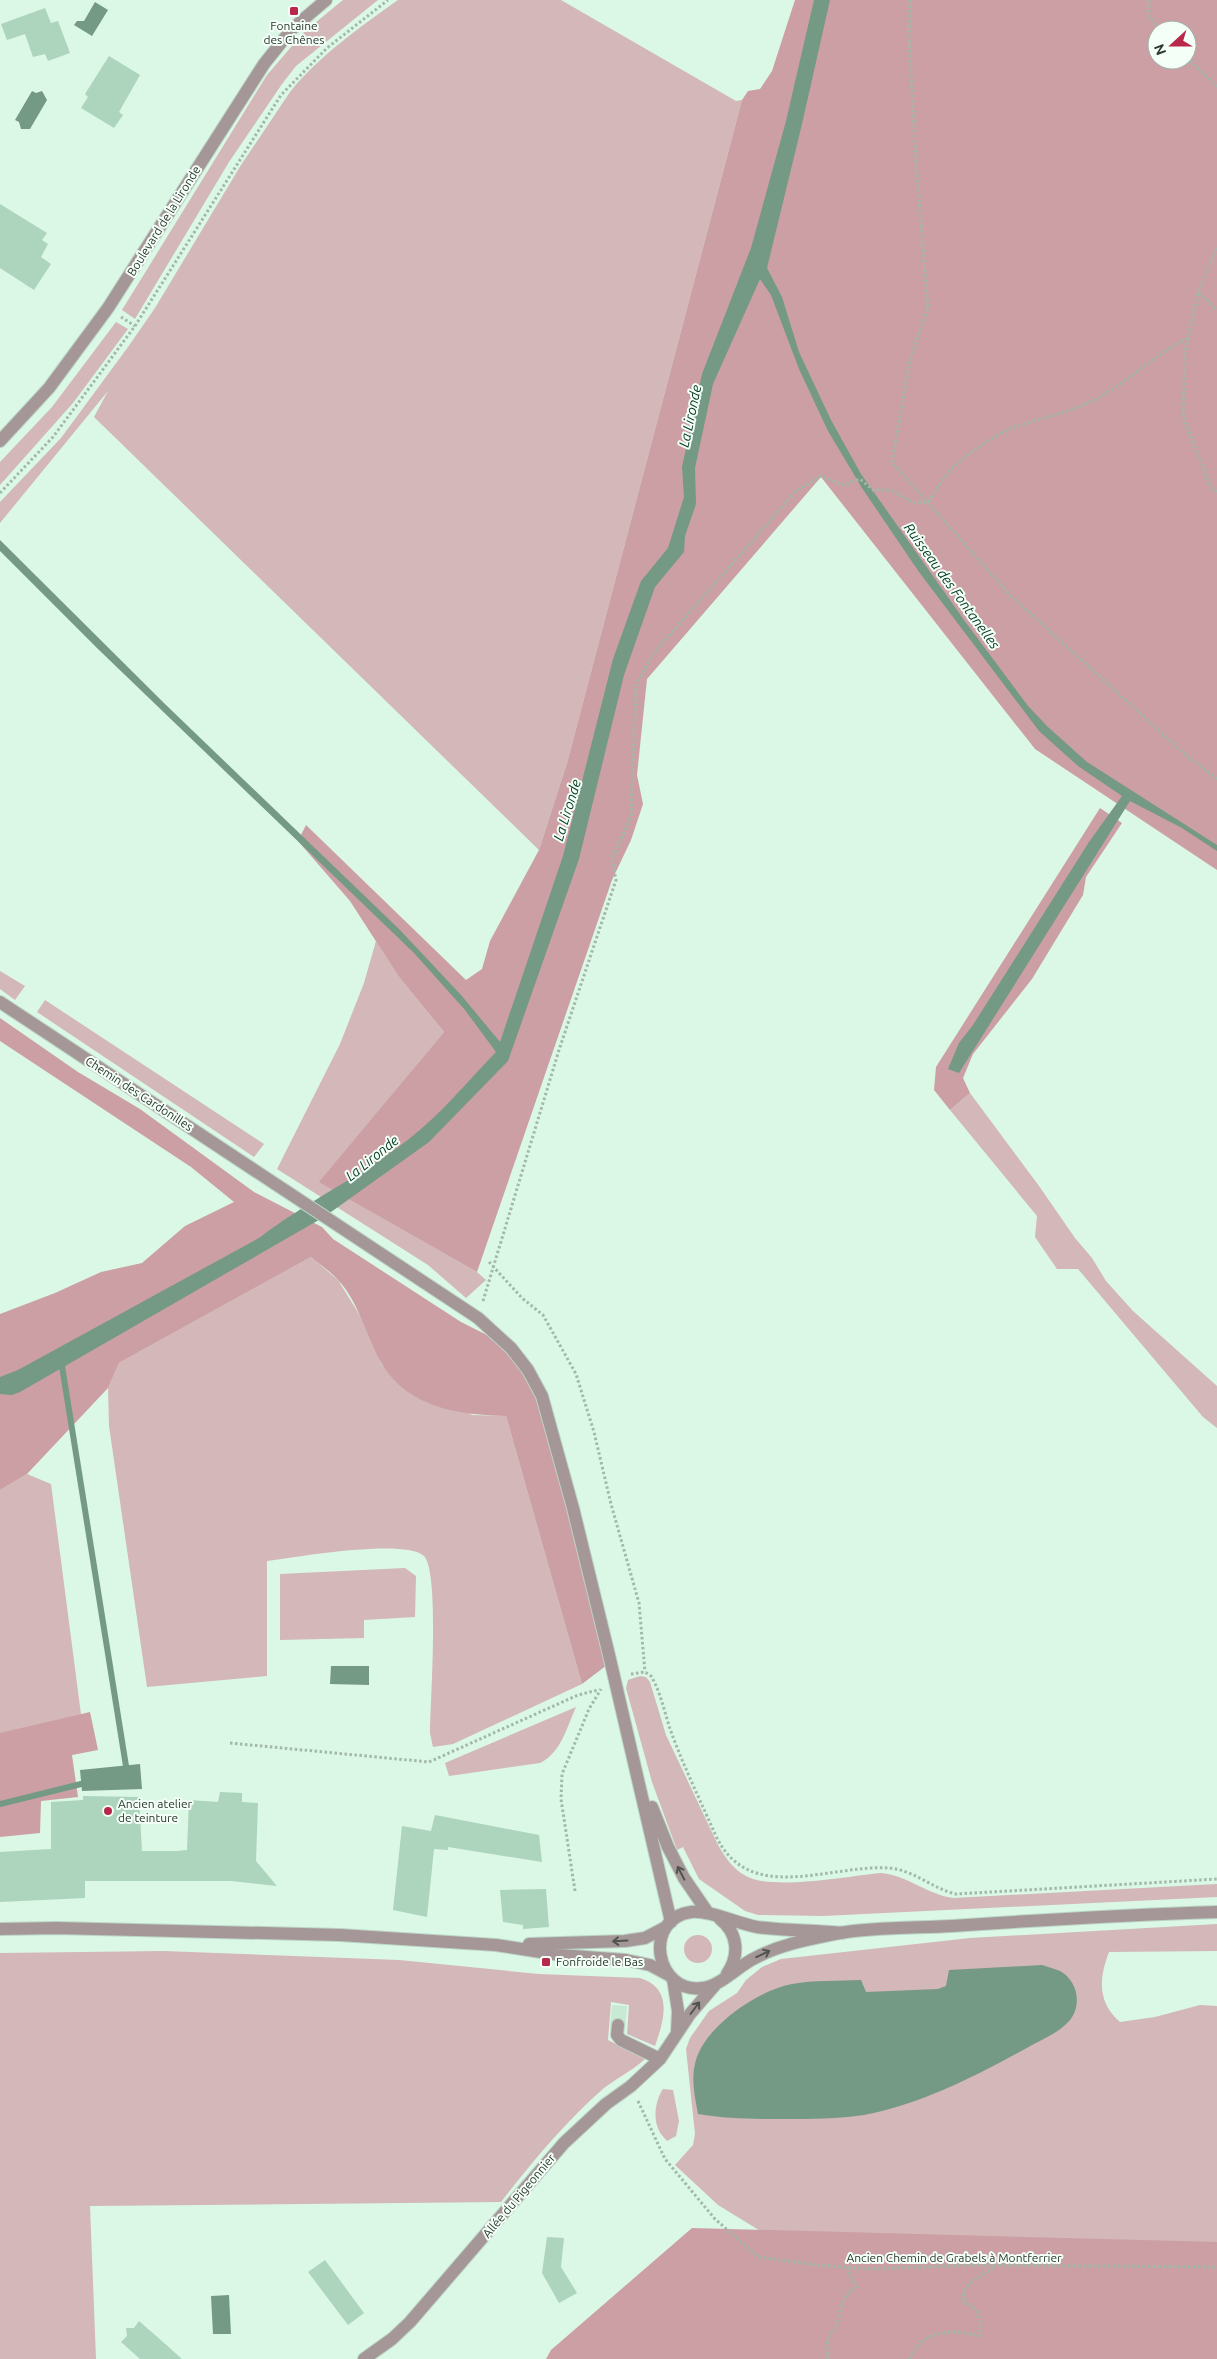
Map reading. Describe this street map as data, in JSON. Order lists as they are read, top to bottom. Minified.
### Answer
{"streets":{"street":["Boulevard de la Lironde","Chemin des Cardonilles","Allée du Pigeonnier"],"path":["Ancien Chemin de Grabels à Montferrier"]},"crossings":[["Allée du Pigeonnier","Ancien Chemin de Grabels à Montferrier"]],"water":["La Lironde","Ruisseau des Fontanelles"],"places":{"transit":["Fontaine des Chênes","Fonfroide le Bas"],"other":["Ancien atelier de teinture"]},"north":"left"}
